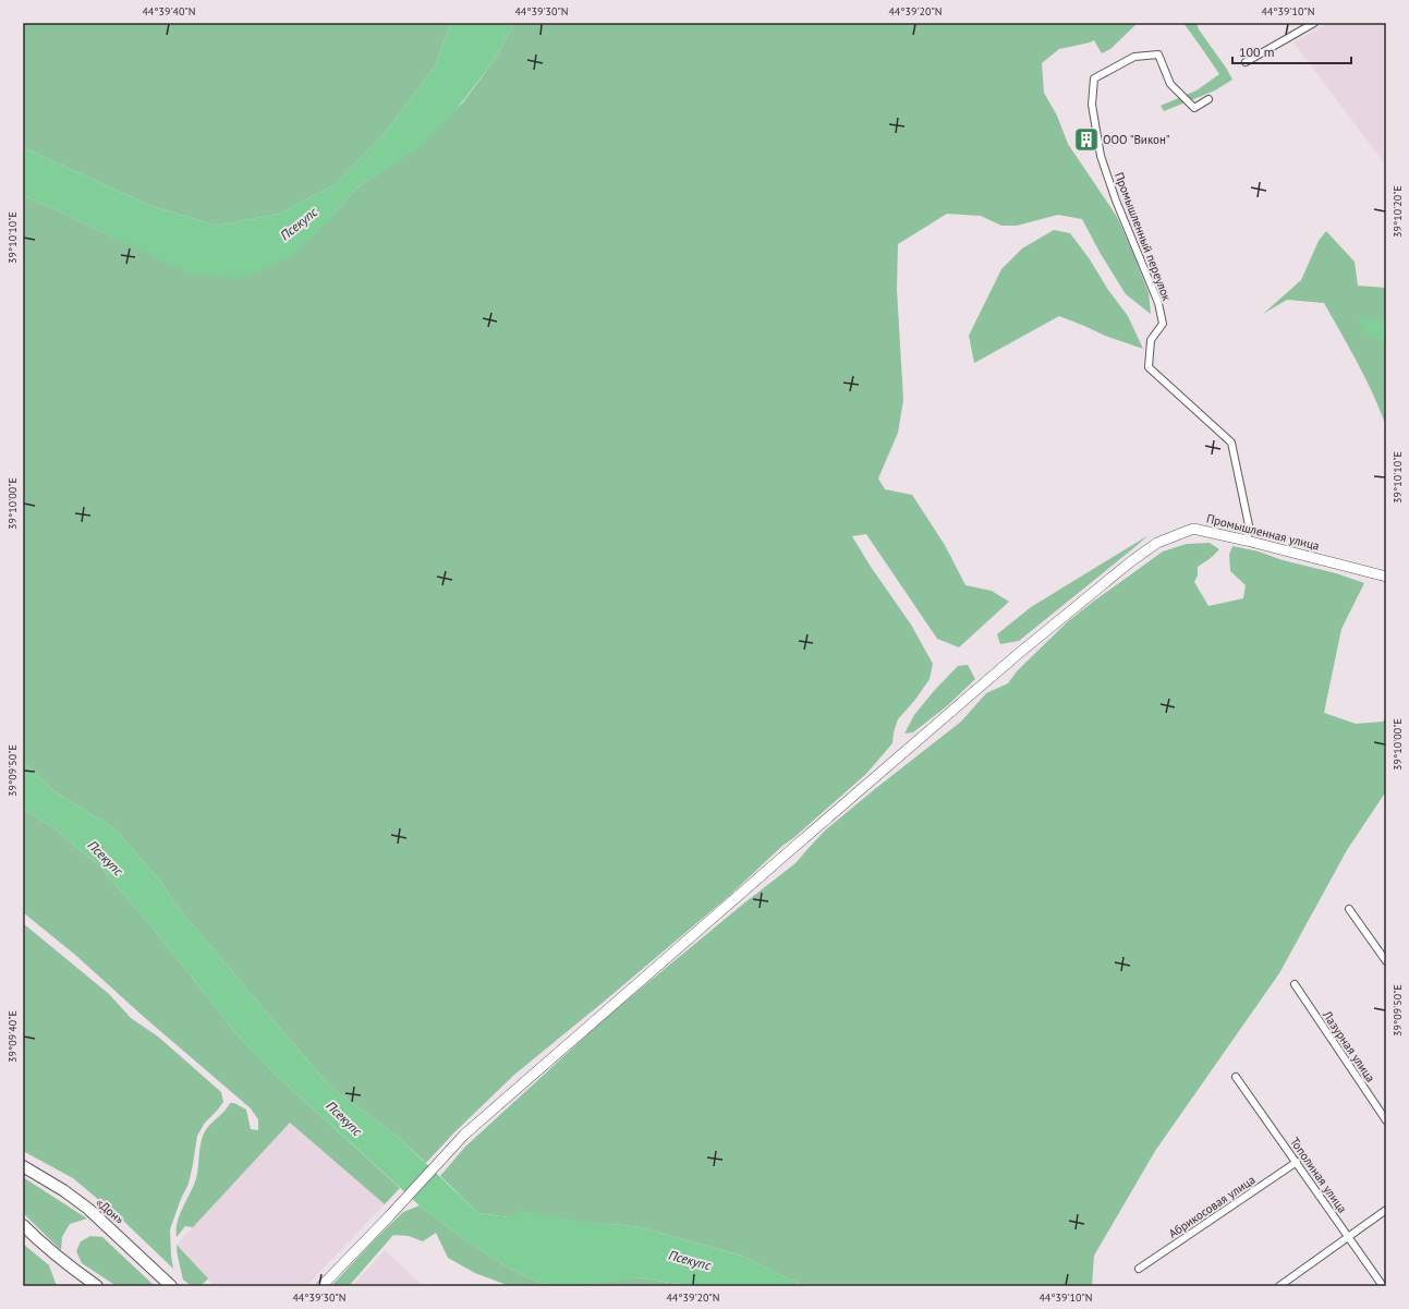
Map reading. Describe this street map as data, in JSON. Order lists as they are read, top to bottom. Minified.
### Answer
{"streets":{"highway":["«Дон»"],"main road":["Промышленная улица"],"street":["Промышленный переулок","Лазурная улица","Тополиная улица","Абрикосовая улица"]},"crossings":[["Промышленный переулок","Промышленная улица"],["Тополиная улица","Абрикосовая улица"]],"water":["Псекупс"],"places":{"building":["ООО \"Викон\""]},"scale_bar":"100 m","coordinates":["44°39'40\"N","44°39'30\"N","44°39'20\"N","44°39'10\"N","39°10'20\"E","39°10'10\"E","39°10'00\"E","39°09'50\"E","39°09'40\"E"]}
